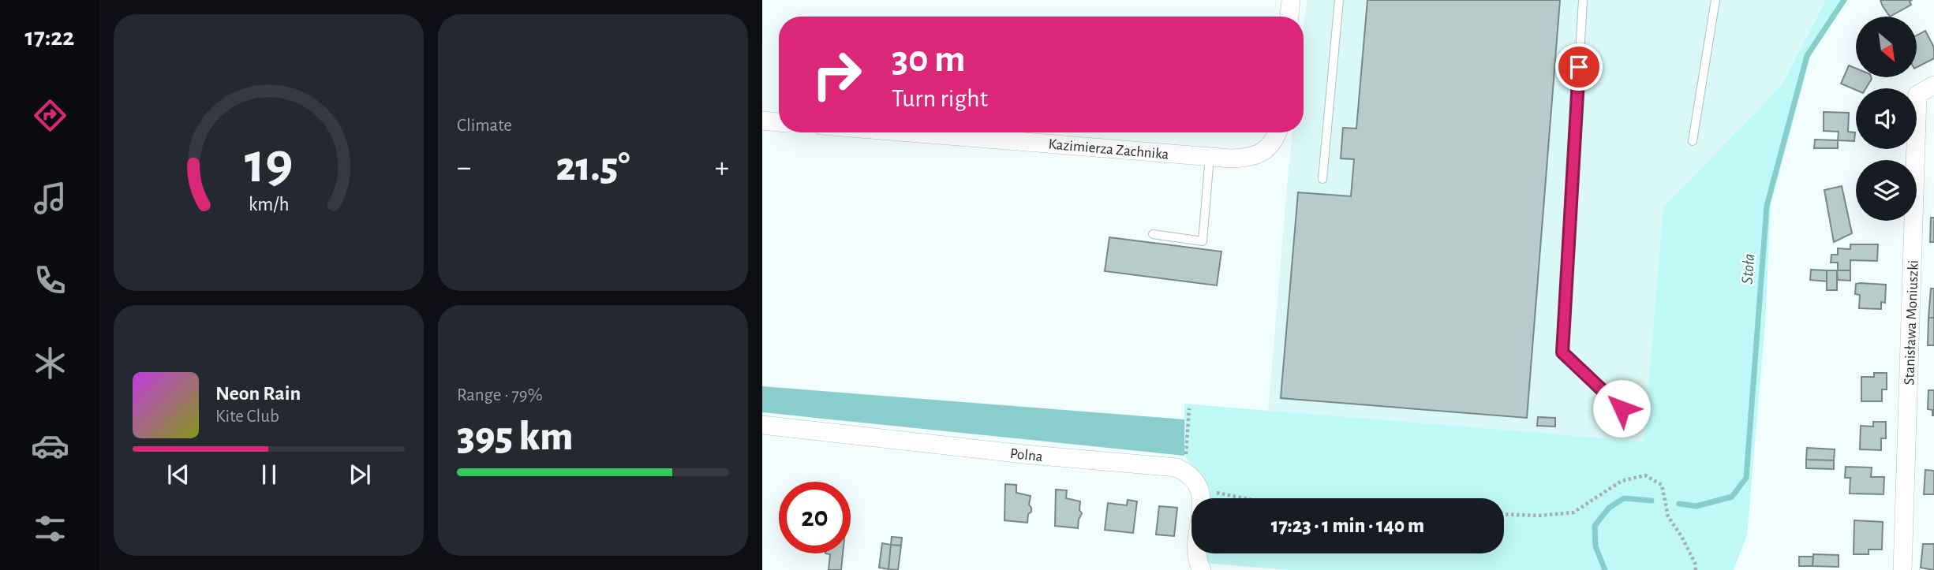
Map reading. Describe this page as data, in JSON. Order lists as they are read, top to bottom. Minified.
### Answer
{"streets":{"street":["Kazimierza Zachnika","Stanisława Moniuszki","Polna"]},"water":["Stoła"],"north":"bottom right","page":{"tabs":"17:22","tile":["Climate",["Range · 79%","395 km"]],"turn":["30 m","Turn right"],"heat":["−","21.5°","+"],"song":["Neon Rain","Kite Club"],"limit":"20","trip":"17:23 · 1 min · 140 m","gauge":["19","km/h"]}}
